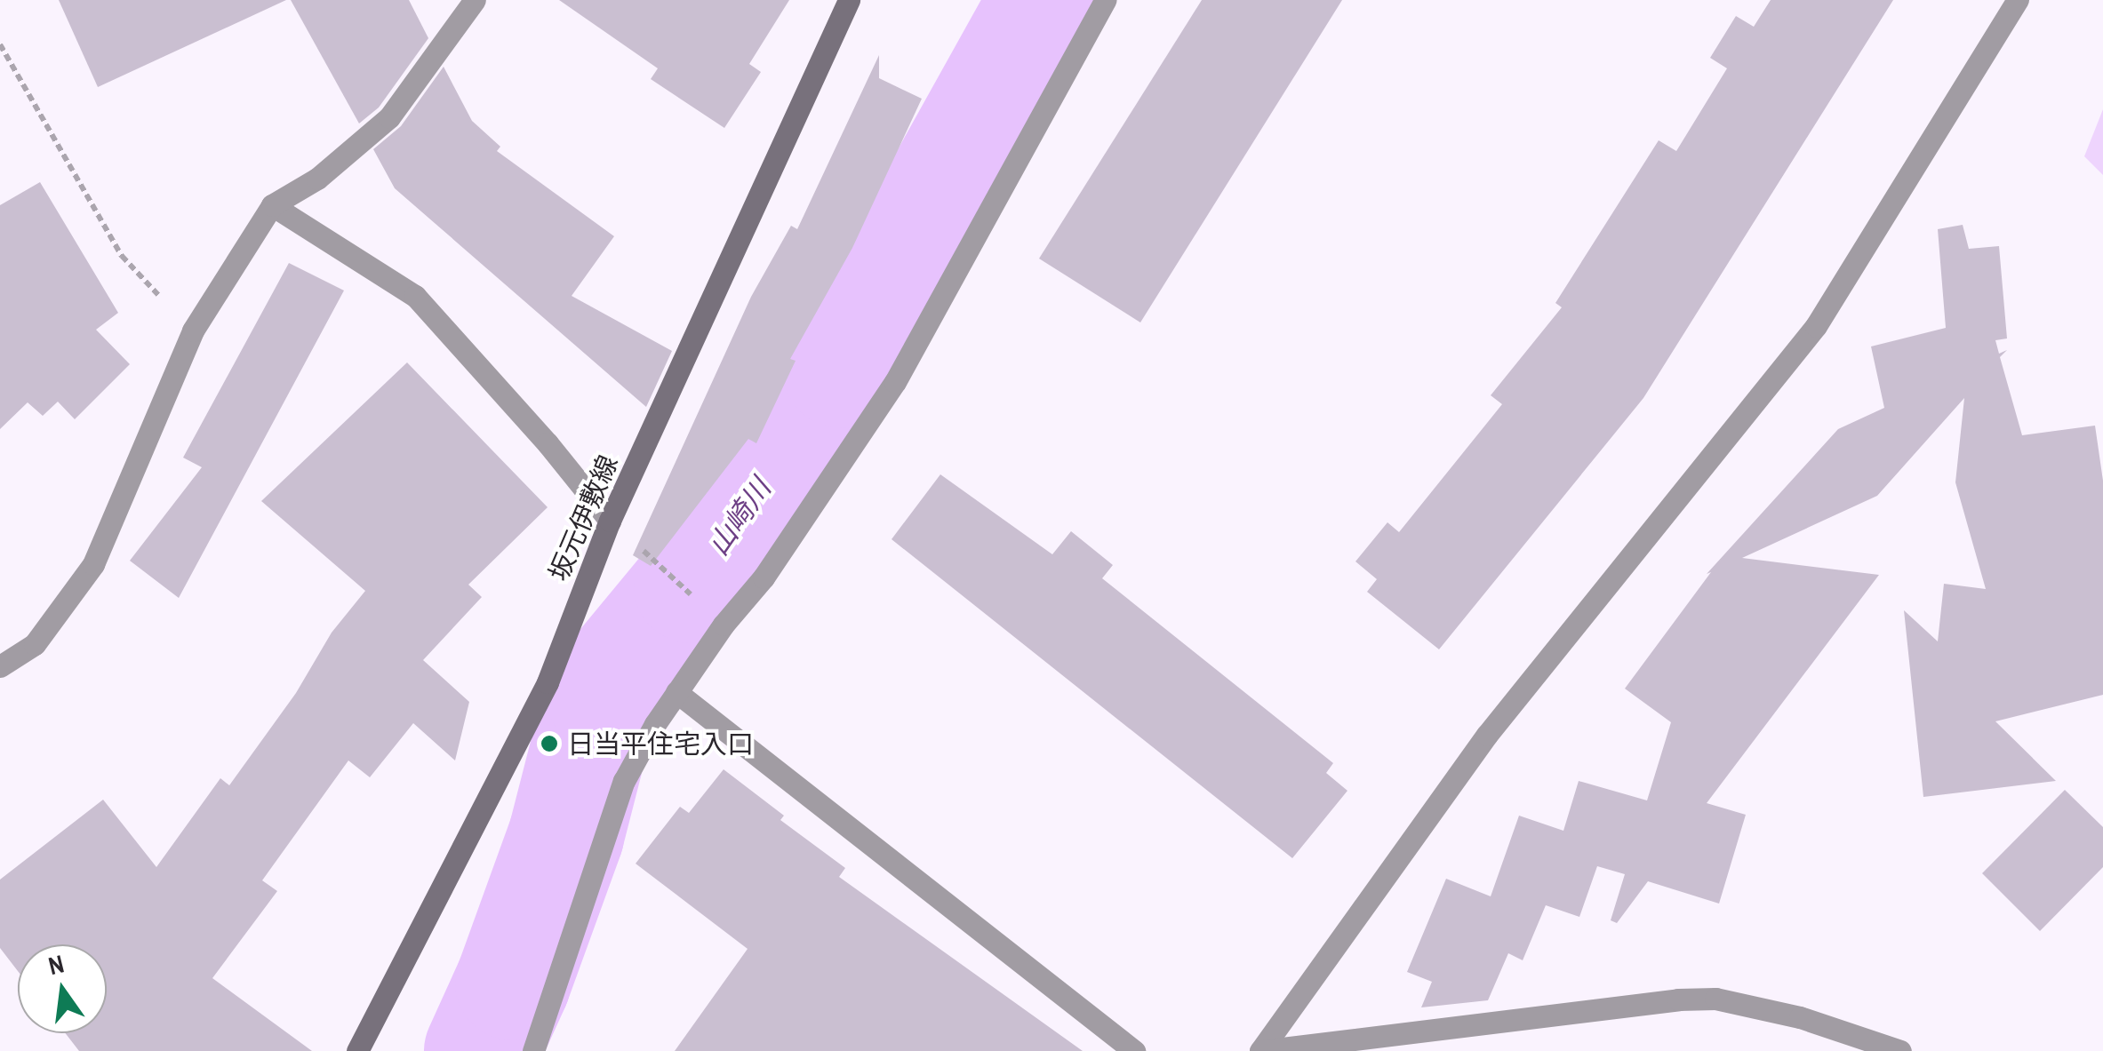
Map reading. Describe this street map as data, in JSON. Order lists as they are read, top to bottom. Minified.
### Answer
{"streets":{"main road":["坂元伊敷線"]},"water":["山崎川"],"places":["日当平住宅入口"],"north":"top"}
